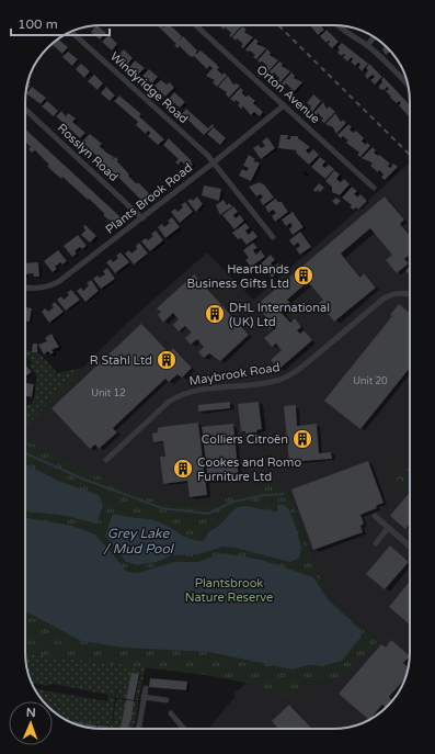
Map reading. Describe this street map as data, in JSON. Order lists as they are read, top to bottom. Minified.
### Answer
{"streets":{"street":["Windyridge Road","Orton Avenue","Rosslyn Road","Plants Brook Road","Maybrook Road"]},"crossings":[["Windyridge Road","Plants Brook Road"],["Orton Avenue","Plants Brook Road"],["Rosslyn Road","Plants Brook Road"]],"water":["Grey Lake / Mud Pool"],"parks":["Plantsbrook Nature Reserve"],"places":{"building":["Heartlands Business Gifts Ltd","DHL International (UK) Ltd","R Stahl Ltd","Colliers Citroën","Cookes and Romo Furniture Ltd"]},"house_numbers":["Unit 20","Unit 12"],"scale_bar":"100 m","north":"top"}
